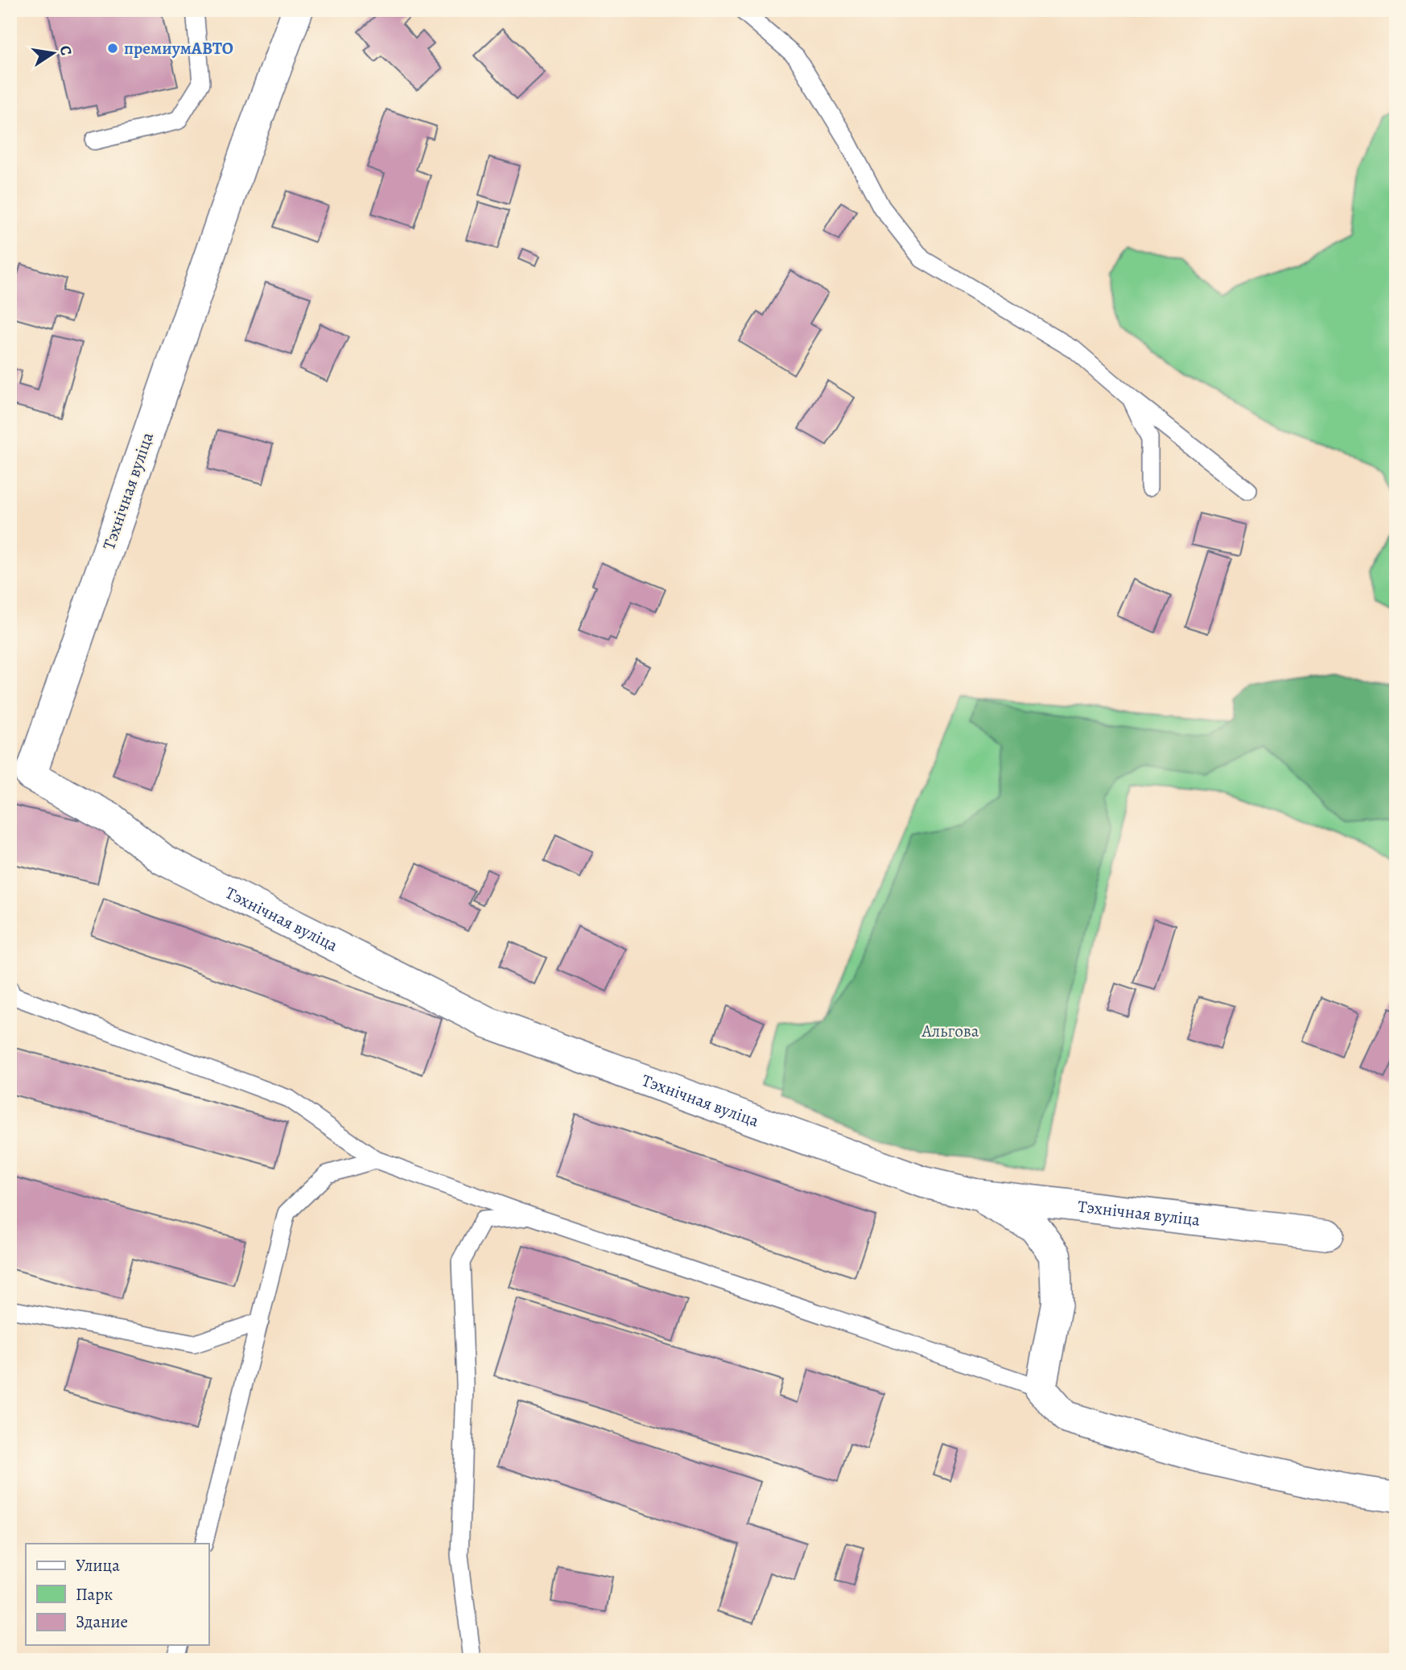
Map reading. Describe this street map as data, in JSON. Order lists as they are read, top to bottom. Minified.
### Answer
{"streets":{"street":["Тэхнічная вуліца"]},"parks":["Альгова"],"places":["премиумАВТО"],"legend":["Улица","Парк","Здание"],"north":"right"}
